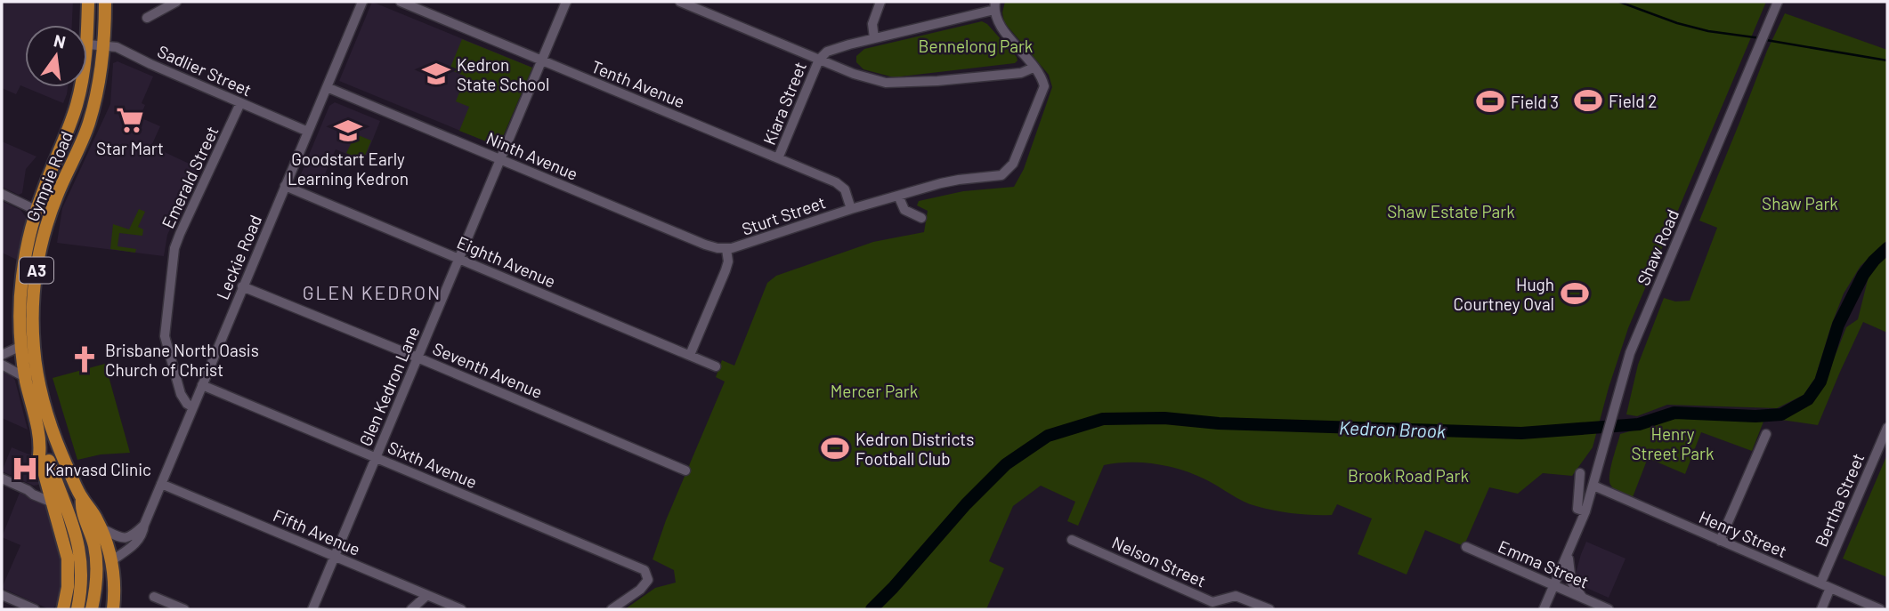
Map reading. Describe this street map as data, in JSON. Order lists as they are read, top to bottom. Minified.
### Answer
{"streets":{"highway":["Gympie Road","A3"],"street":["Sadlier Street","Tenth Avenue","Kiara Street","Ninth Avenue","Emerald Street","Sturt Street","Shaw Road","Leckie Road","Eighth Avenue","Seventh Avenue","Glen Kedron Lane","Sixth Avenue","Bertha Street","Fifth Avenue","Henry Street","Nelson Street","Emma Street"]},"crossings":[["Sadlier Street","Gympie Road"],["Sadlier Street","Emerald Street"],["Sadlier Street","Leckie Road"],["Tenth Avenue","Kiara Street"],["Tenth Avenue","Sturt Street"],["Tenth Avenue","Glen Kedron Lane"],["Ninth Avenue","Sturt Street"],["Ninth Avenue","Leckie Road"],["Ninth Avenue","Glen Kedron Lane"],["Gympie Road","Leckie Road"],["Emerald Street","Leckie Road"],["Sturt Street","Eighth Avenue"],["Shaw Road","Henry Street"],["Shaw Road","Emma Street"],["Leckie Road","Eighth Avenue"],["Leckie Road","Seventh Avenue"],["Leckie Road","Sixth Avenue"],["Leckie Road","Fifth Avenue"],["Eighth Avenue","Glen Kedron Lane"],["Seventh Avenue","Glen Kedron Lane"],["Glen Kedron Lane","Sixth Avenue"],["Glen Kedron Lane","Fifth Avenue"],["Bertha Street","Henry Street"]],"districts":["GLEN KEDRON"],"water":["Kedron Brook"],"parks":["Bennelong Park","Shaw Park","Shaw Estate Park","Mercer Park","Henry Street Park","Brook Road Park"],"places":{"school or university":["Kedron State School","Goodstart Early Learning Kedron"],"sports":["Field 2","Field 3","Hugh Courtney Oval","Kedron Districts Football Club"],"supermarket":["Star Mart"],"church":["Brisbane North Oasis Church of Christ"],"hospital":["Kanvasd Clinic"]},"north":"top"}
